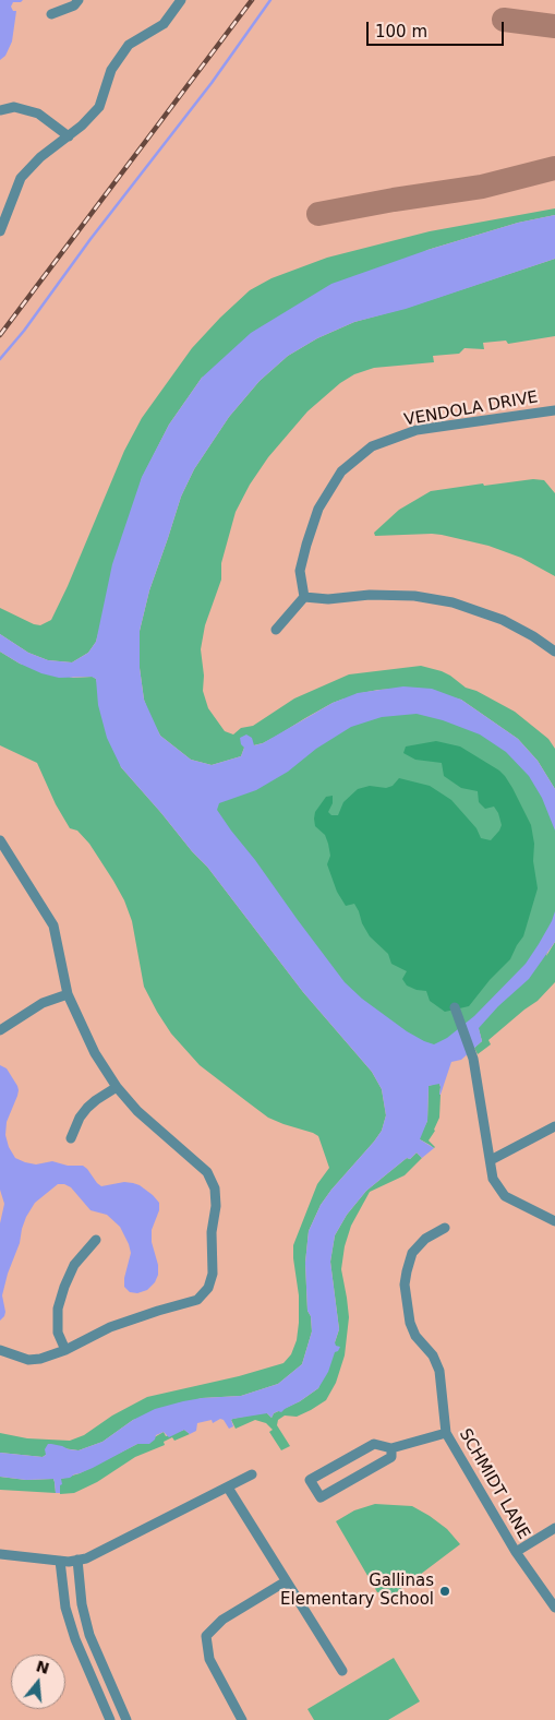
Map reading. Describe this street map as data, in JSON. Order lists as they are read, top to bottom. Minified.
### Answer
{"streets":{"street":["VENDOLA DRIVE","SCHMIDT LANE"]},"places":["Gallinas Elementary School"],"scale_bar":"100 m","north":"top"}
